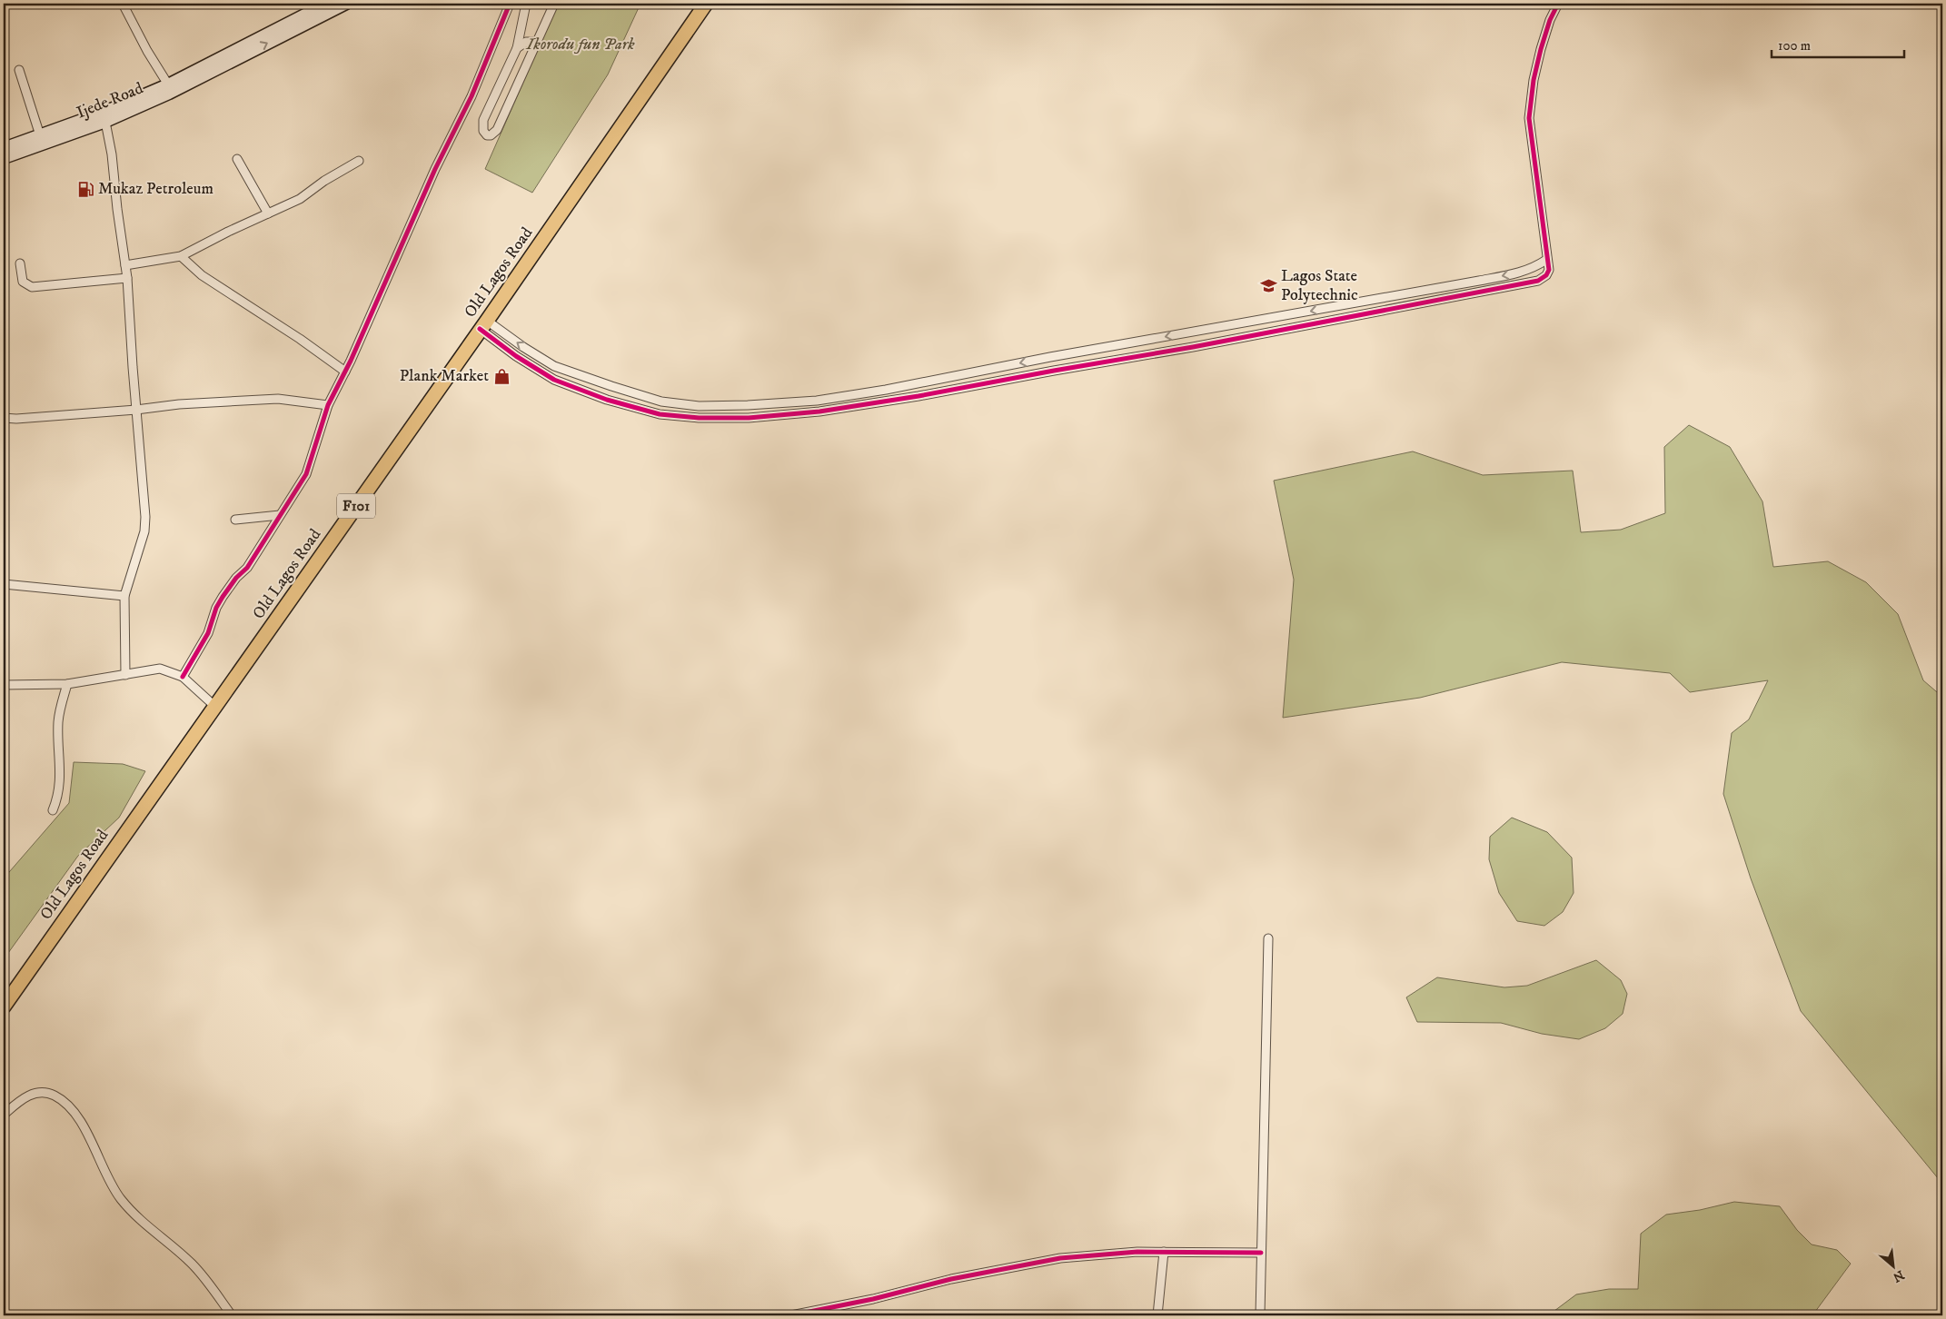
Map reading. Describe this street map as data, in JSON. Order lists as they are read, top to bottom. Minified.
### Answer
{"streets":{"main road":["Ijede Road","Old Lagos Road","F101"]},"parks":["Ikorodu fun Park"],"places":{"fuel station":["Mukaz Petroleum"],"school or university":["Lagos State Polytechnic"],"shop":["Plank Market"]},"scale_bar":"100 m","north":"bottom right"}
